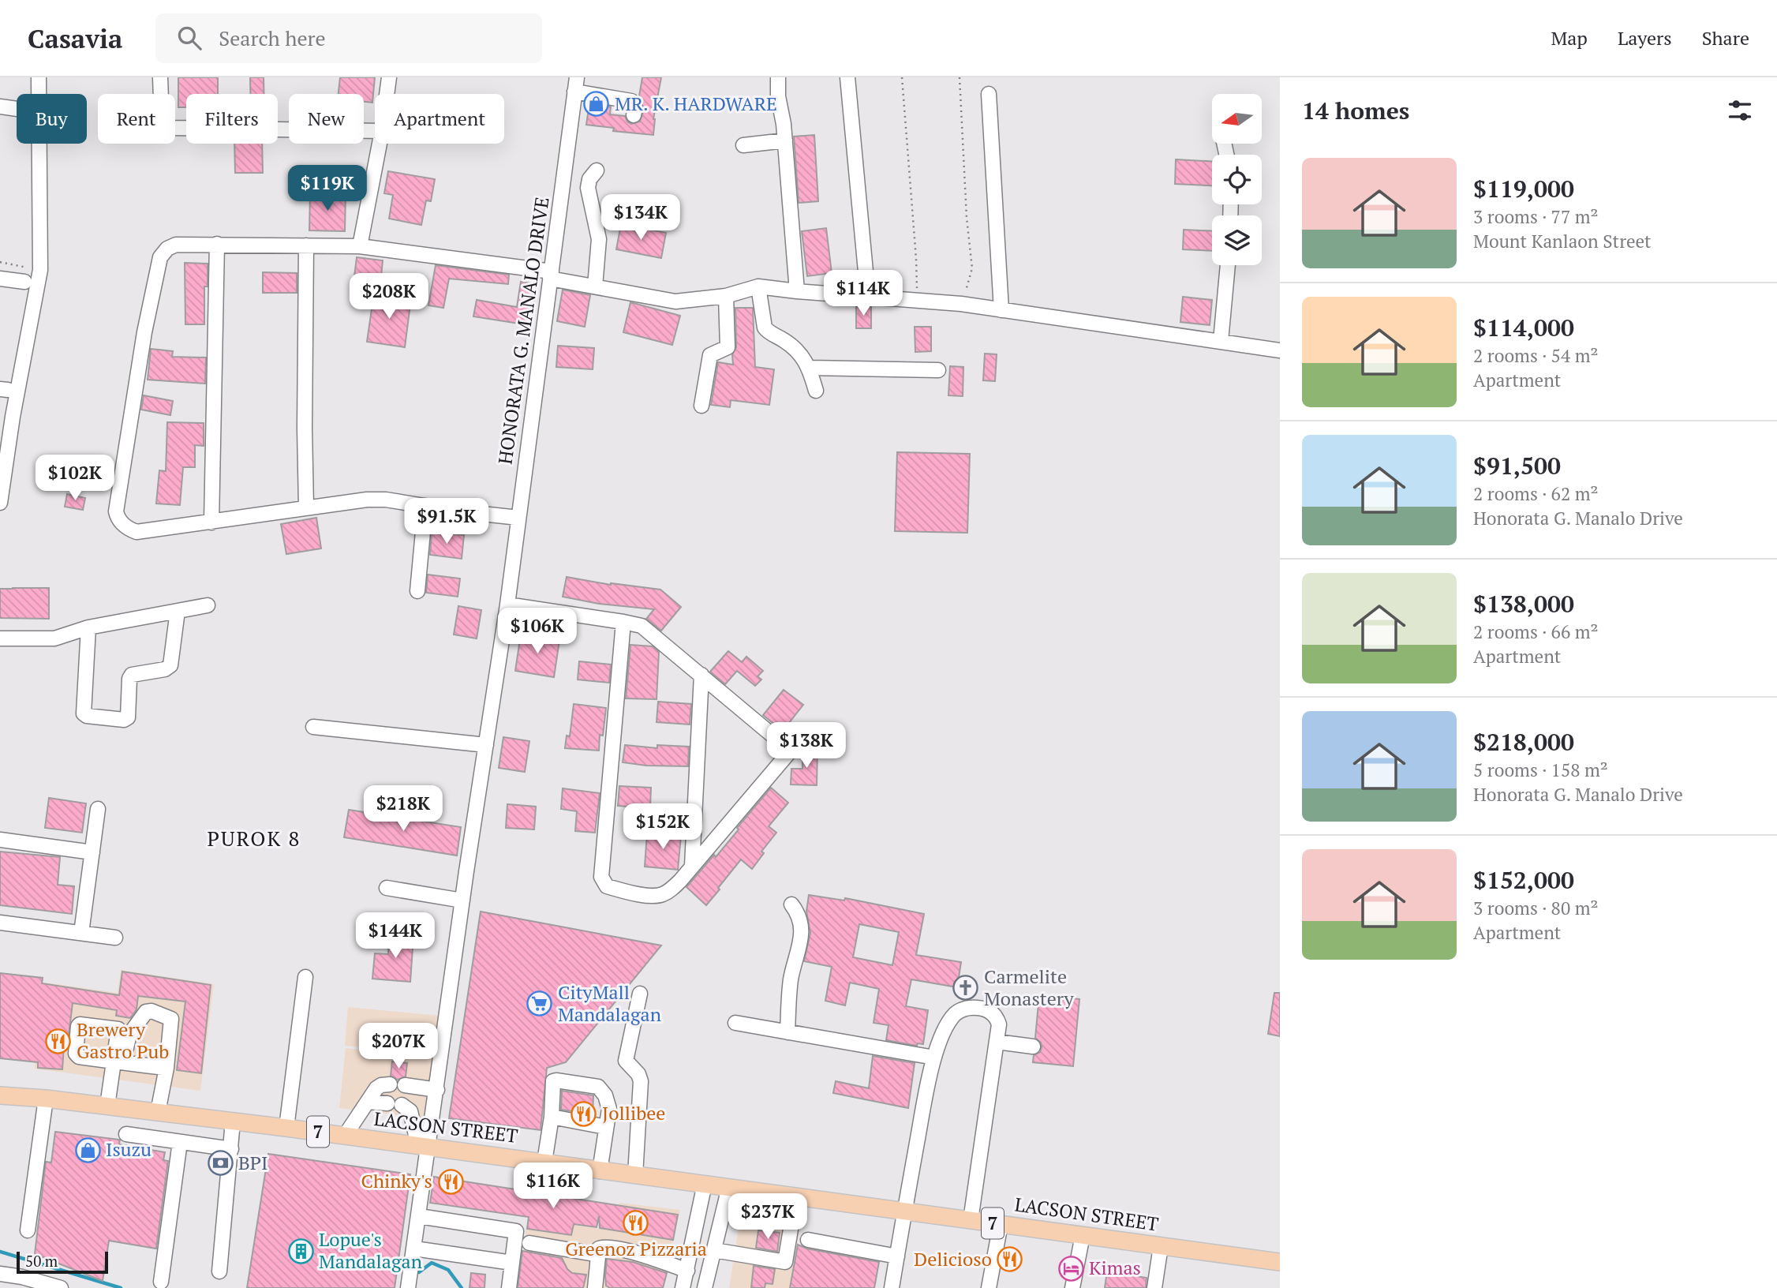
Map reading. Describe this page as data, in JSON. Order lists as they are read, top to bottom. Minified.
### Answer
{"streets":{"main road":["LACSON STREET","7"],"street":["HONORATA G. MANALO DRIVE"]},"crossings":[["HONORATA G. MANALO DRIVE","LACSON STREET"]],"districts":["PUROK 8"],"places":{"shop":["MR. K. HARDWARE","Isuzu"],"church":["Carmelite Monastery"],"supermarket":["CityMall Mandalagan"],"restaurant":["Brewery Gastro Pub","Jollibee","Chinky's","Greenoz Pizzaria","Delicioso"],"bank":["BPI"],"building":["Lopue's Mandalagan"],"hotel":["Kimas"]},"scale_bar":"50 m","north":"left","page":{"header":"Casavia","search":"Search here","nav":["Map","Layers","Share"],"heading":"14 homes","chip":["Buy","Rent","Filters","New","Apartment"],"list":[{"name":"$119,000","note":"3 rooms · 77 m² · Mount Kanlaon Street"},{"name":"$114,000","note":"2 rooms · 54 m² · Apartment"},{"name":"$91,500","note":"2 rooms · 62 m² · Honorata G. Manalo Drive"},{"name":"$138,000","note":"2 rooms · 66 m² · Apartment"},{"name":"$218,000","note":"5 rooms · 158 m² · Honorata G. Manalo Drive"},{"name":"$152,000","note":"3 rooms · 80 m² · Apartment"}],"price":["$119K","$134K","$114K","$208K","$102K","$91.5K","$106K","$138K","$218K","$152K","$144K","$207K","$116K","$237K"],"scale":"50 m"}}
